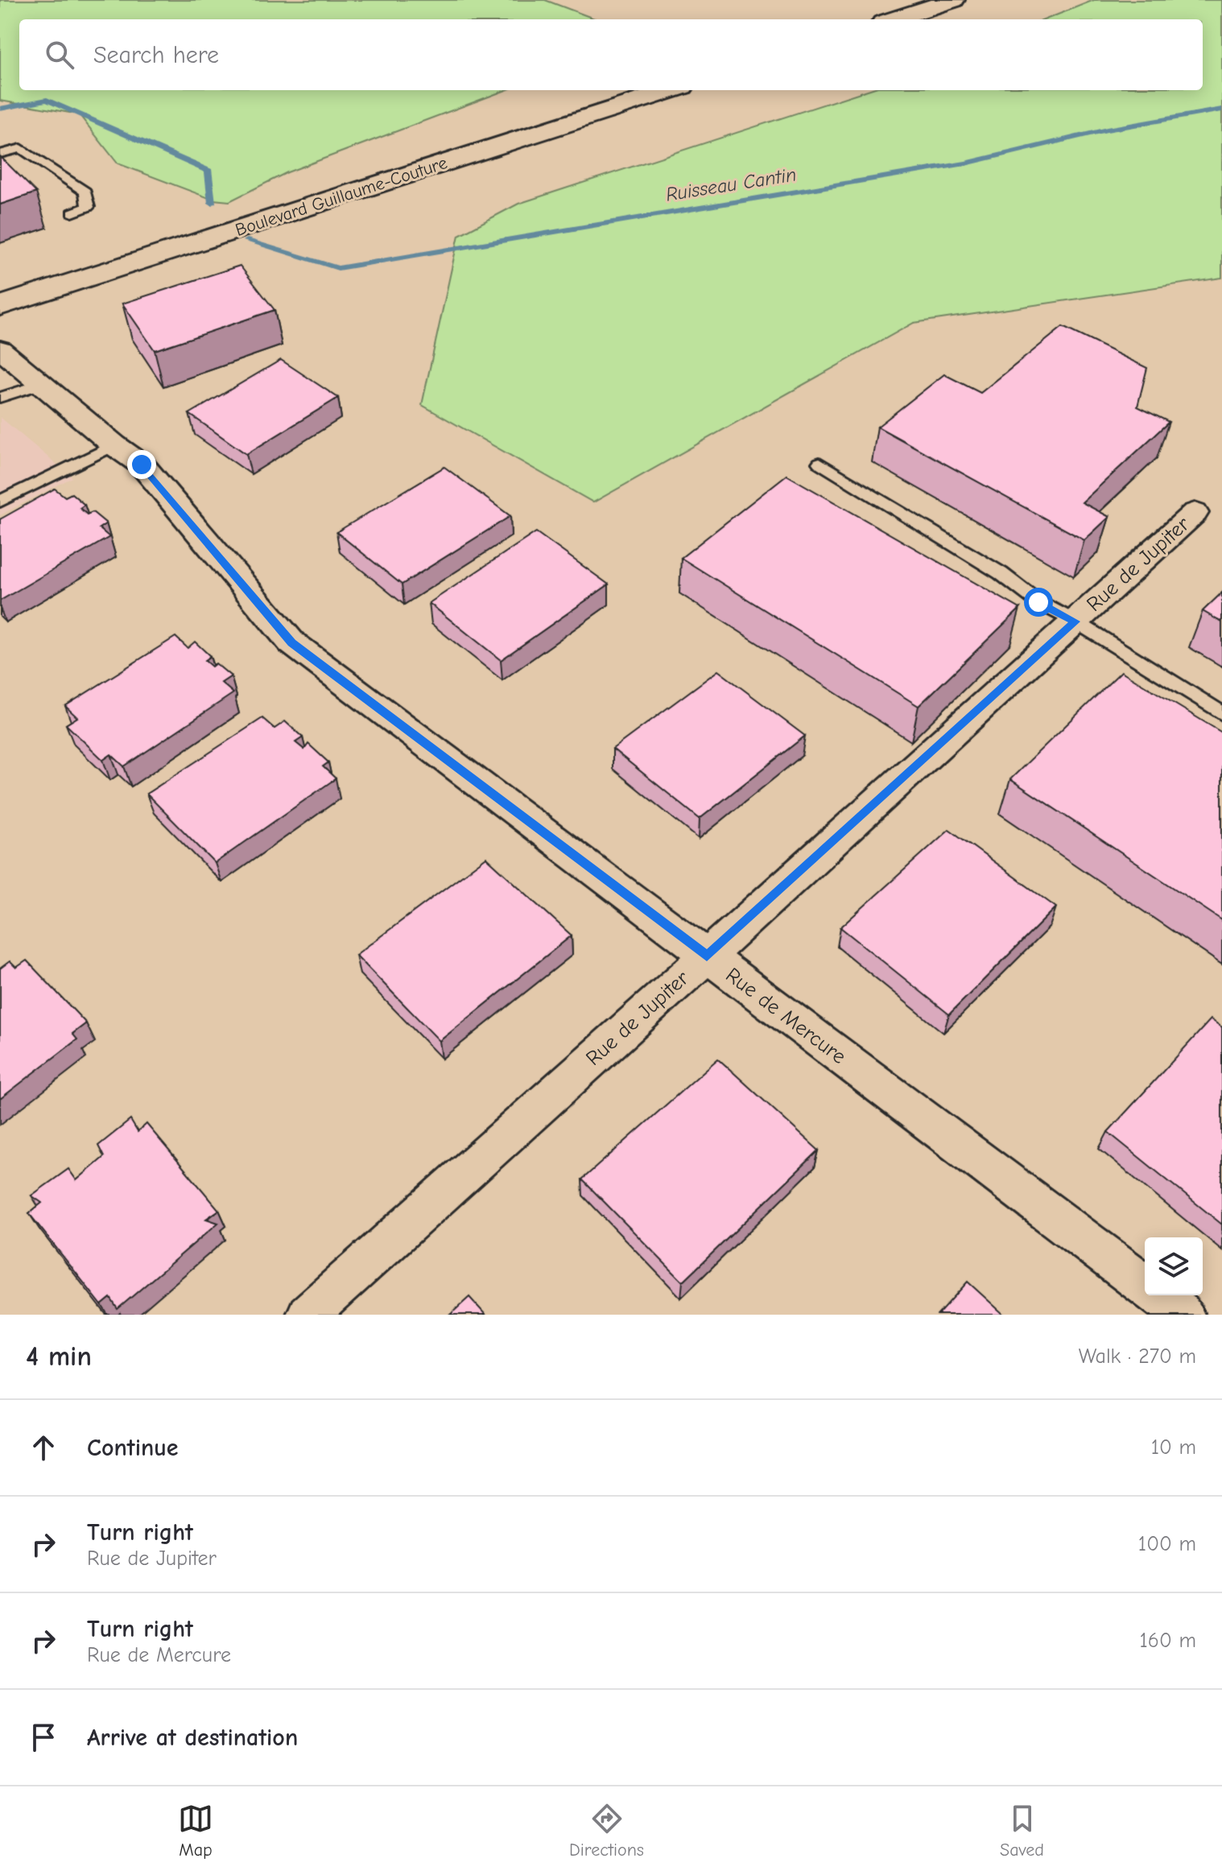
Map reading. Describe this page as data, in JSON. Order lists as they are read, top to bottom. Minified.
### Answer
{"streets":{"main road":["Boulevard Guillaume-Couture"],"street":["Rue de Jupiter","Rue de Mercure"]},"crossings":[["Rue de Jupiter","Rue de Mercure"]],"water":["Ruisseau Cantin"],"page":{"search":"Search here","heading":["4 min","Walk · 270 m"],"list":[["Continue","10 m"],["Turn right","Rue de Jupiter","100 m"],["Turn right","Rue de Mercure","160 m"],"Arrive at destination"],"nav":["Map","Directions","Saved"]}}
